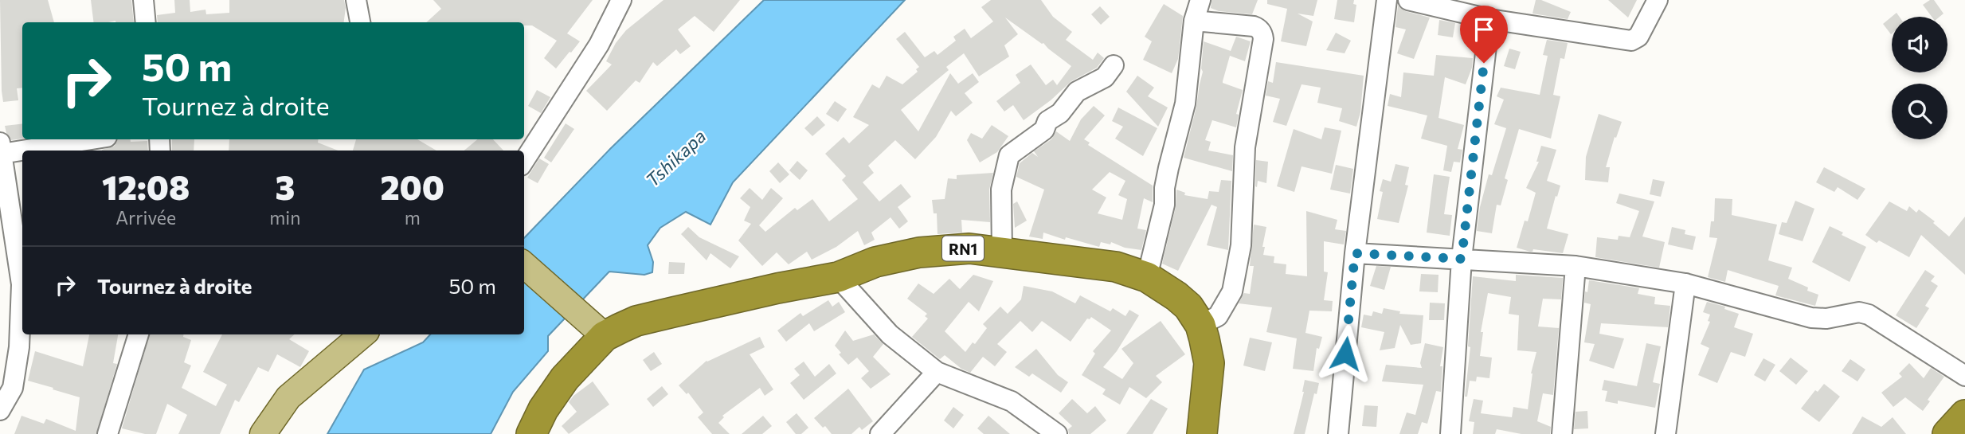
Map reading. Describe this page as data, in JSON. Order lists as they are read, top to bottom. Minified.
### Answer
{"streets":{"highway":["RN1"]},"water":["Tshikapa"],"page":{"turn":["50 m","Tournez à droite"],"eta":["12:08","Arrivée","3","min","200","m"],"list":[{"name":"Tournez à droite","value":"50 m"}]}}
